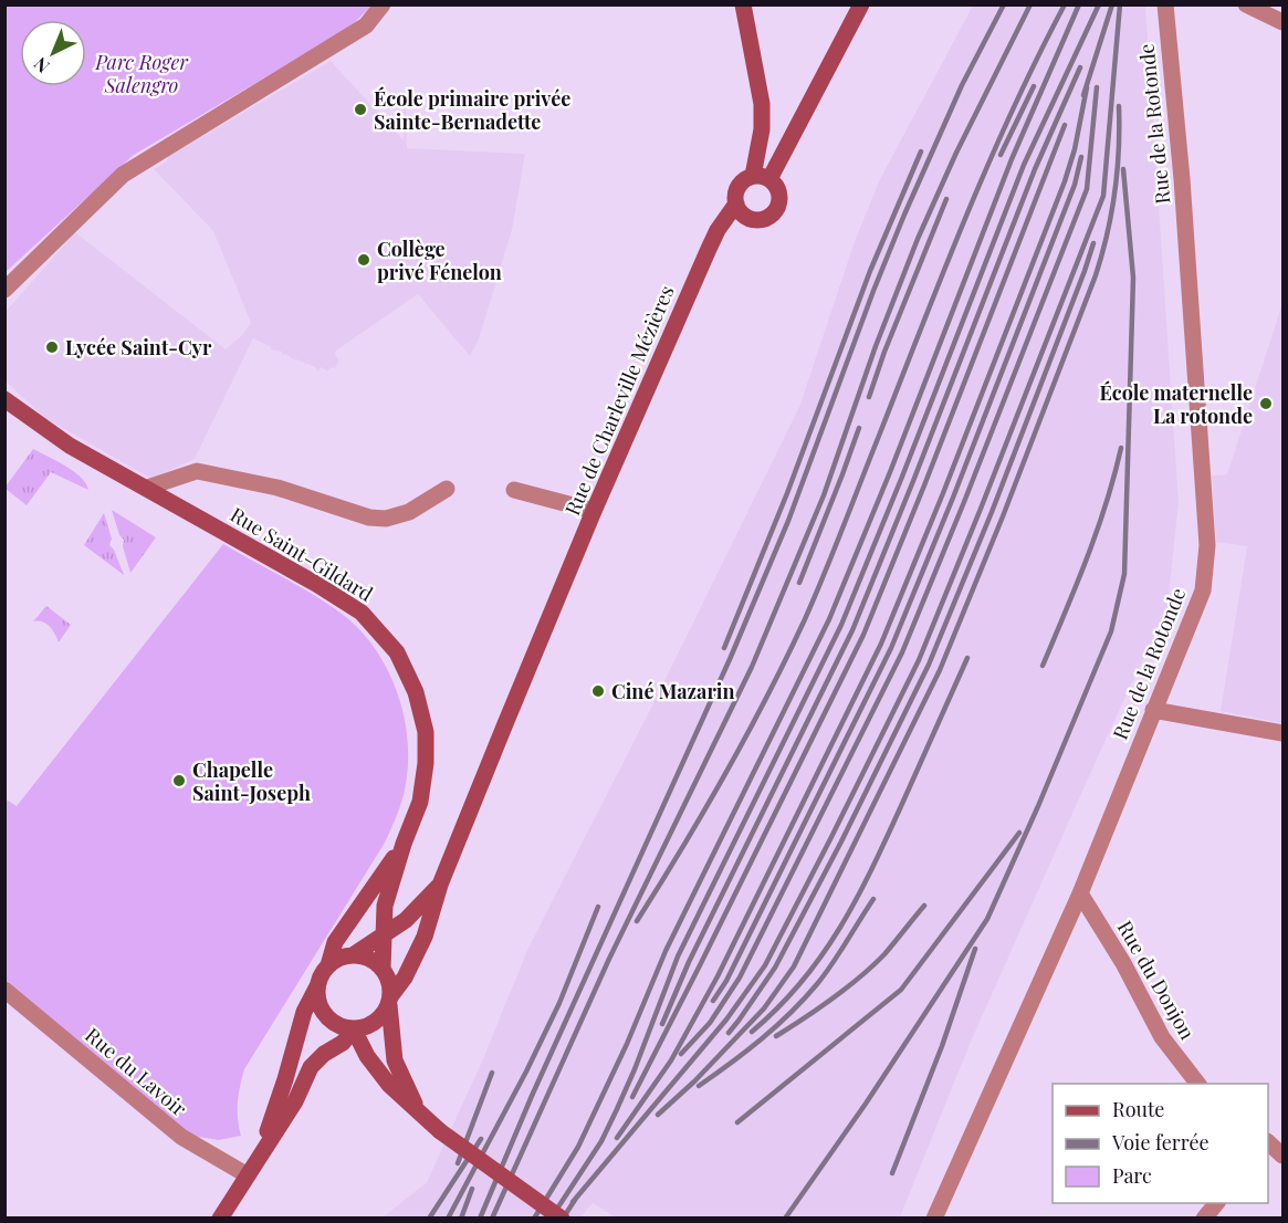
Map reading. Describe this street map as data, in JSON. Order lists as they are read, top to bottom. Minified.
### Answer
{"streets":{"main road":["Rue de Charleville Mézières","Rue Saint-Gildard"],"street":["Rue de la Rotonde","Rue du Donjon","Rue du Lavoir"]},"crossings":[["Rue de la Rotonde","Rue du Donjon"]],"parks":["Parc Roger Salengro"],"places":["École primaire privée Sainte-Bernadette","Collège privé Fénelon","Lycée Saint-Cyr","École maternelle La rotonde","Ciné Mazarin","Chapelle Saint-Joseph"],"legend":["Route","Voie ferrée","Parc"],"north":"bottom left"}
